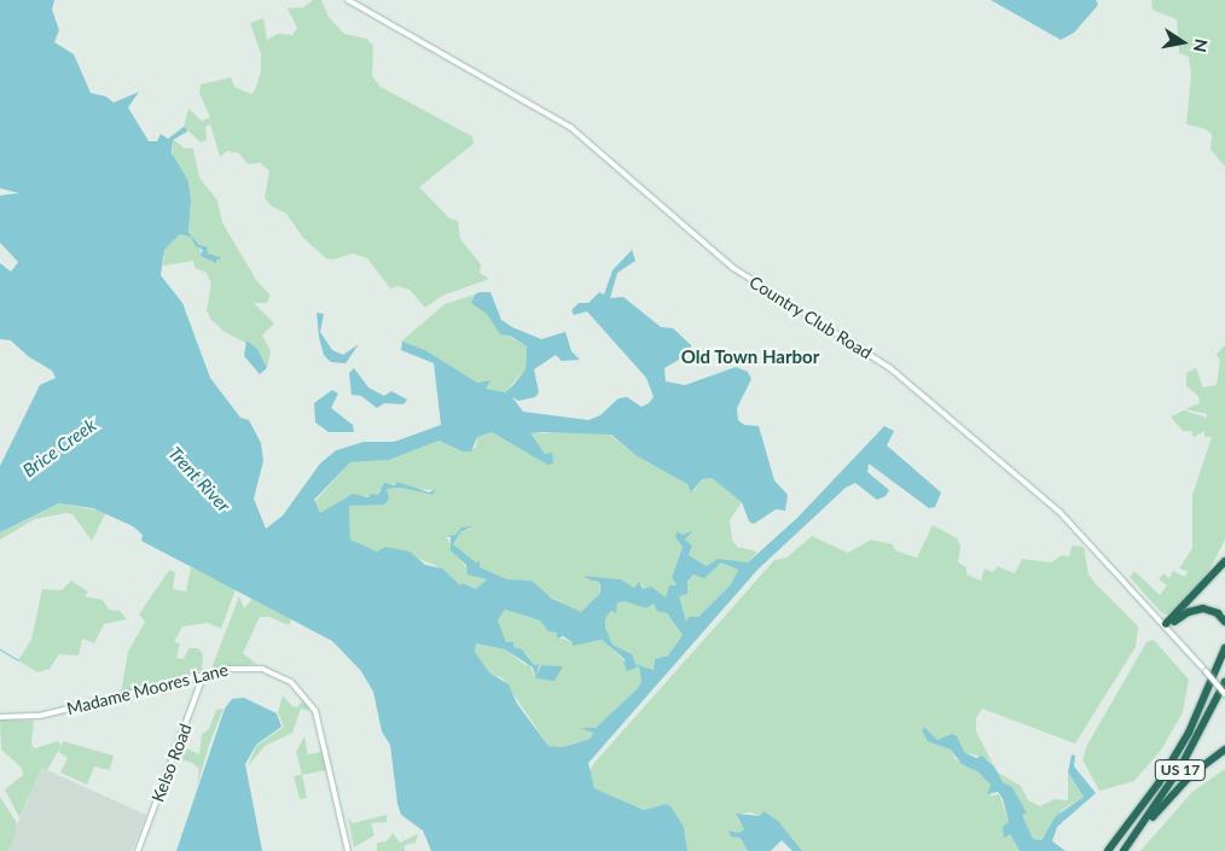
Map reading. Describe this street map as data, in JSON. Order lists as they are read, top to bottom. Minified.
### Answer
{"streets":{"highway":["US 17"],"street":["Country Club Road","Madame Moores Lane","Kelso Road"]},"crossings":[["Madame Moores Lane","Kelso Road"]],"districts":["Old Town Harbor"],"water":["Brice Creek","Trent River"],"north":"right"}
